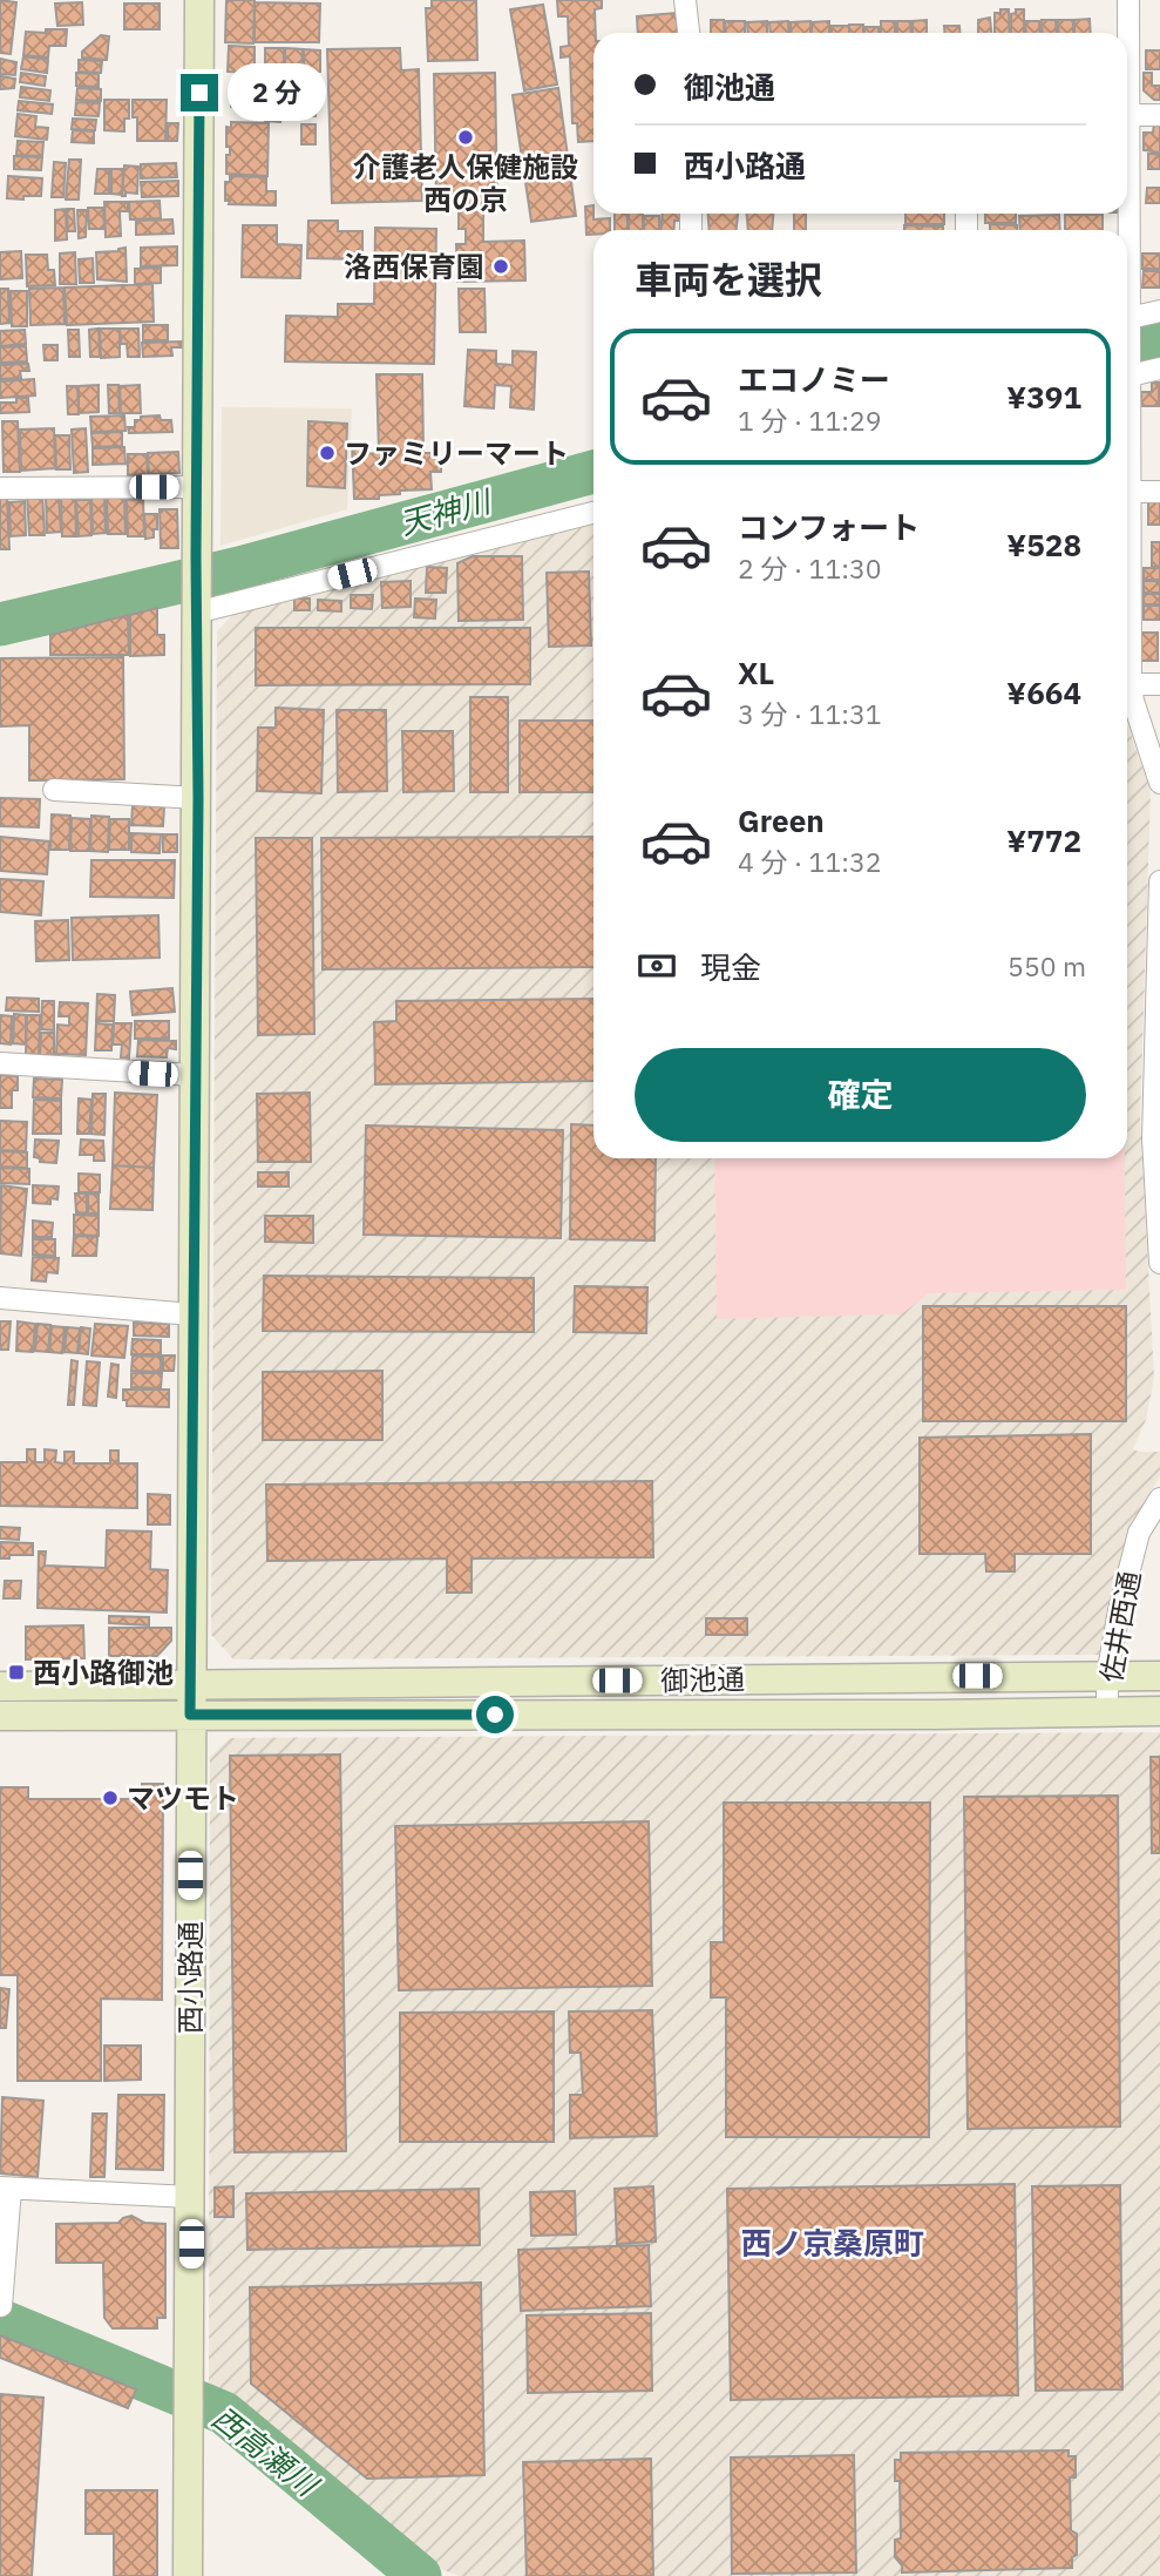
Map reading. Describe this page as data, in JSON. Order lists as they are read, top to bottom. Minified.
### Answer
{"streets":{"street":["佐井西通","御池通","西小路通"]},"crossings":[["佐井西通","御池通"],["御池通","西小路通"]],"districts":["西ノ京桑原町"],"water":["天神川","西高瀬川"],"places":{"other":["介護老人保健施設 西の京","洛西保育園","ファミリーマート","マツモト"],"transit":["西小路御池"]},"page":{"banner":["御池通","西小路通"],"bubble":"2 分","heading":"車両を選択","list":[{"name":"エコノミー","note":"1 分 · 11:29","value":"¥391"},{"name":"コンフォート","note":"2 分 · 11:30","value":"¥528"},{"name":"XL","note":"3 分 · 11:31","value":"¥664"},{"name":"Green","note":"4 分 · 11:32","value":"¥772"}],"pay":["現金","550 m"],"buttons":"確定"}}
